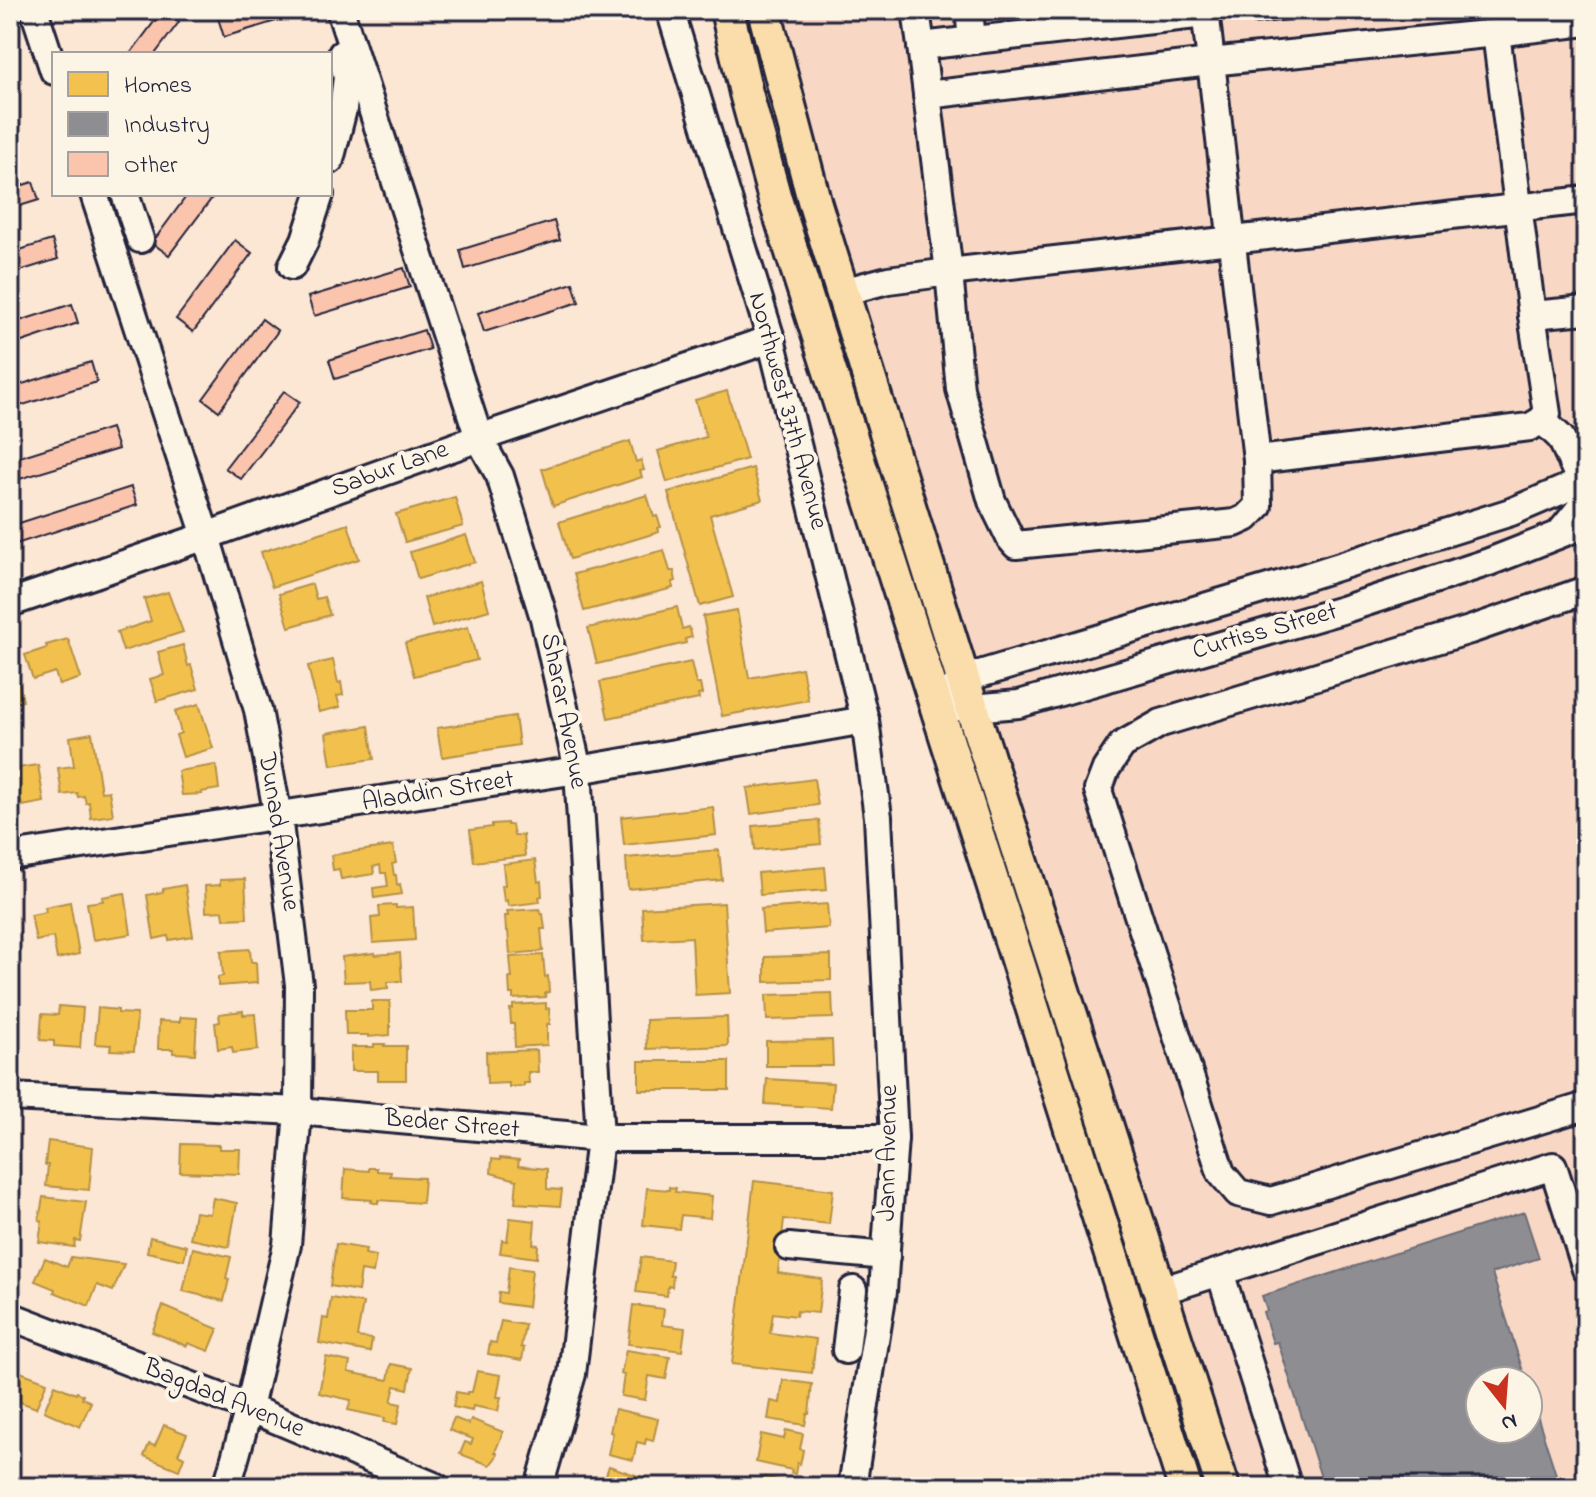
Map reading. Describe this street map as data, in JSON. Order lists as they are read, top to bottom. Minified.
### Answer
{"streets":{"street":["Northwest 37th Avenue","Sabur Lane","Curtiss Street","Sharar Avenue","Aladdin Street","Dunad Avenue","Beder Street","Jann Avenue","Bagdad Avenue"]},"crossings":[["Northwest 37th Avenue","Sabur Lane"],["Northwest 37th Avenue","Aladdin Street"],["Northwest 37th Avenue","Jann Avenue"],["Sabur Lane","Sharar Avenue"],["Sabur Lane","Dunad Avenue"],["Sharar Avenue","Aladdin Street"],["Sharar Avenue","Beder Street"],["Aladdin Street","Dunad Avenue"],["Dunad Avenue","Beder Street"],["Dunad Avenue","Bagdad Avenue"],["Beder Street","Jann Avenue"]],"legend":["Homes","Industry","Other"],"north":"bottom"}
